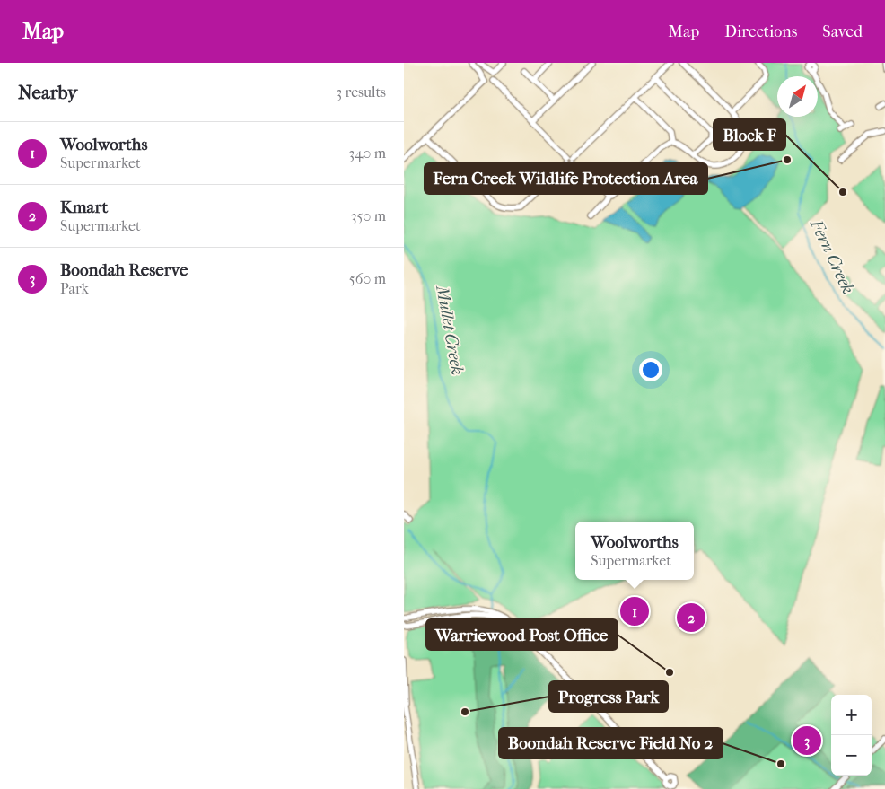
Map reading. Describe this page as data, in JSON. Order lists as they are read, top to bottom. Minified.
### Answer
{"water":["Fern Creek","Mullet Creek"],"places":["Fern Creek Wildlife Protection Area","Block F","Warriewood Post Office","Progress Park","Boondah Reserve Field No 2"],"north":"top right","page":{"header":"Map","nav":["Map","Directions","Saved"],"heading":["Nearby","3 results"],"list":[{"mark":"1","name":"Woolworths","note":"Supermarket","value":"340 m"},{"mark":"2","name":"Kmart","note":"Supermarket","value":"350 m"},{"mark":"3","name":"Boondah Reserve","note":"Park","value":"560 m"}],"popup":["Woolworths","Supermarket"],"pins":["1","2","3"],"map_buttons":["+","−"]}}
